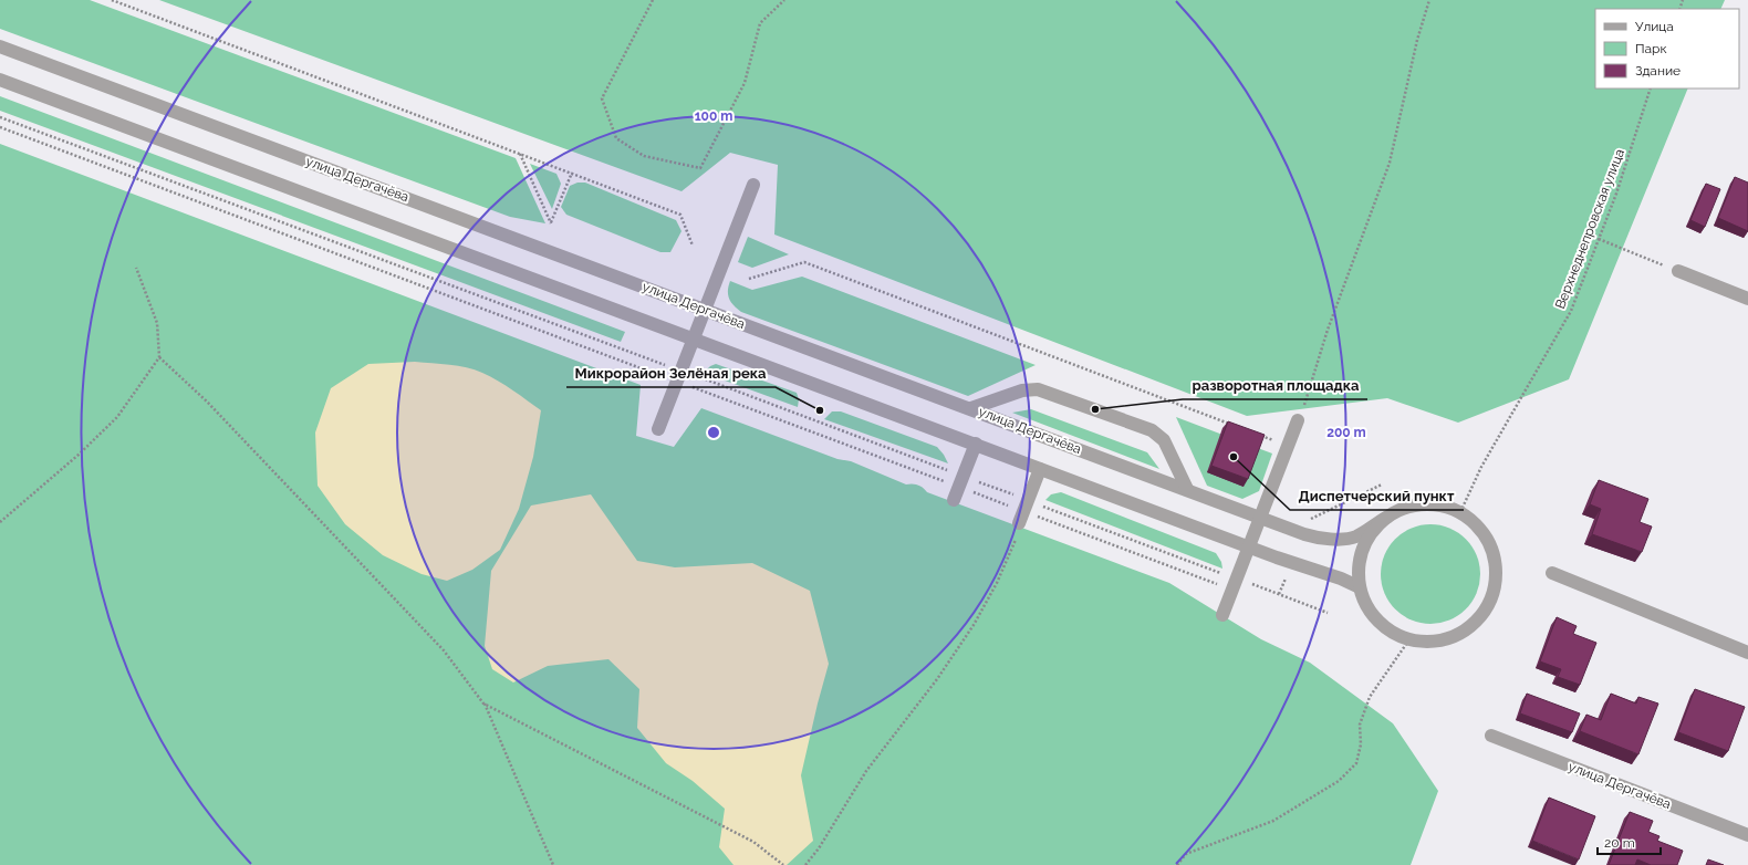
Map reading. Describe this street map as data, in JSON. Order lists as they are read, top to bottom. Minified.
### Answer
{"streets":{"street":["улица Дергачёва"],"path":["Верхнеднепровская улица"]},"crossings":[["улица Дергачёва","Верхнеднепровская улица"]],"places":["разворотная площадка","Микрорайон Зелёная река","Диспетчерский пункт"],"legend":["Улица","Парк","Здание"],"scale_bar":"20 m","rings":["100 m","200 m"]}
